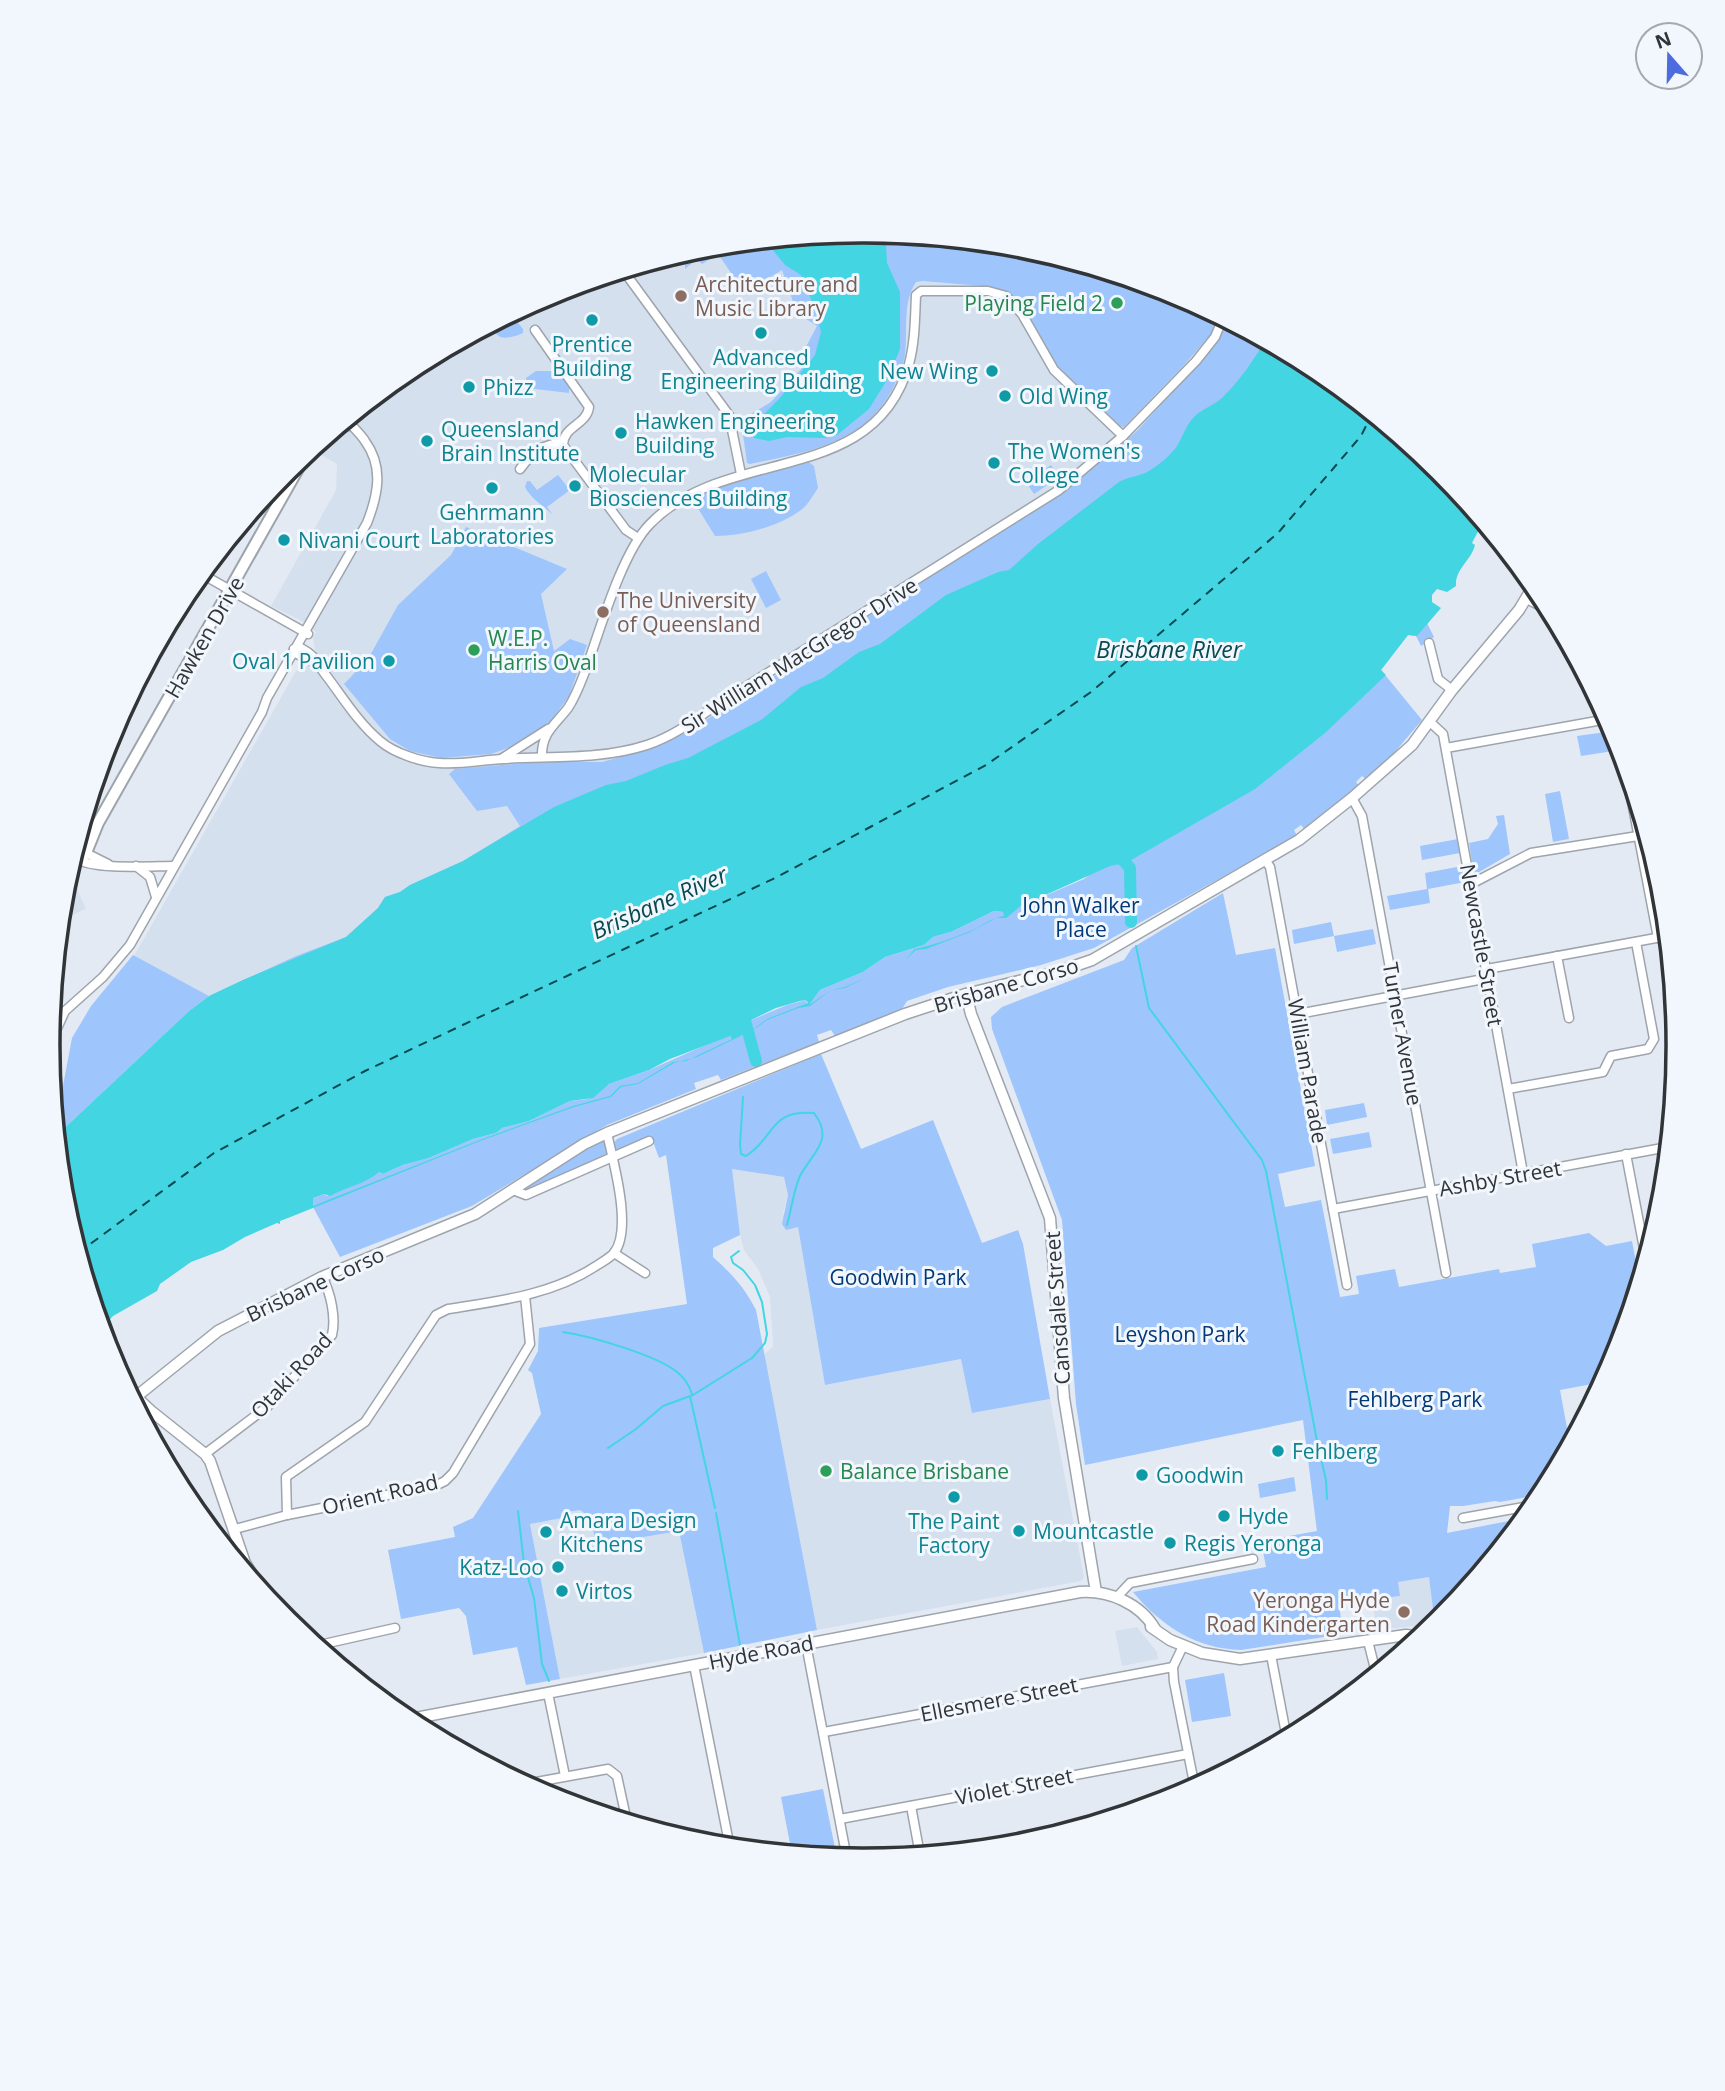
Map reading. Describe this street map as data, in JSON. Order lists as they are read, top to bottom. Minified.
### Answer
{"streets":{"main road":["Hawken Drive"],"street":["Sir William MacGregor Drive","Newcastle Street","Brisbane Corso","Turner Avenue","William Parade","Ashby Street","Cansdale Street","Otaki Road","Orient Road","Hyde Road","Ellesmere Street","Violet Street"]},"crossings":[["Newcastle Street","Brisbane Corso"],["Newcastle Street","Ashby Street"],["Brisbane Corso","Turner Avenue"],["Brisbane Corso","William Parade"],["Brisbane Corso","Cansdale Street"],["Brisbane Corso","Otaki Road"],["Turner Avenue","Ashby Street"],["William Parade","Ashby Street"],["Cansdale Street","Hyde Road"]],"water":["Brisbane River"],"parks":["John Walker Place","Goodwin Park","Leyshon Park","Fehlberg Park"],"places":["Architecture and Music Library","Playing Field 2","Prentice Building","Advanced Engineering Building","New Wing","Phizz","Old Wing","Hawken Engineering Building","Queensland Brain Institute","The Women's College","Molecular Biosciences Building","Gehrmann Laboratories","Nivani Court","The University of Queensland","W.E.P. Harris Oval","Oval 1 Pavilion","Fehlberg","Balance Brisbane","Goodwin","The Paint Factory","Hyde","Mountcastle","Amara Design Kitchens","Regis Yeronga","Katz-Loo","Virtos","Yeronga Hyde Road Kindergarten"],"north":"top"}
